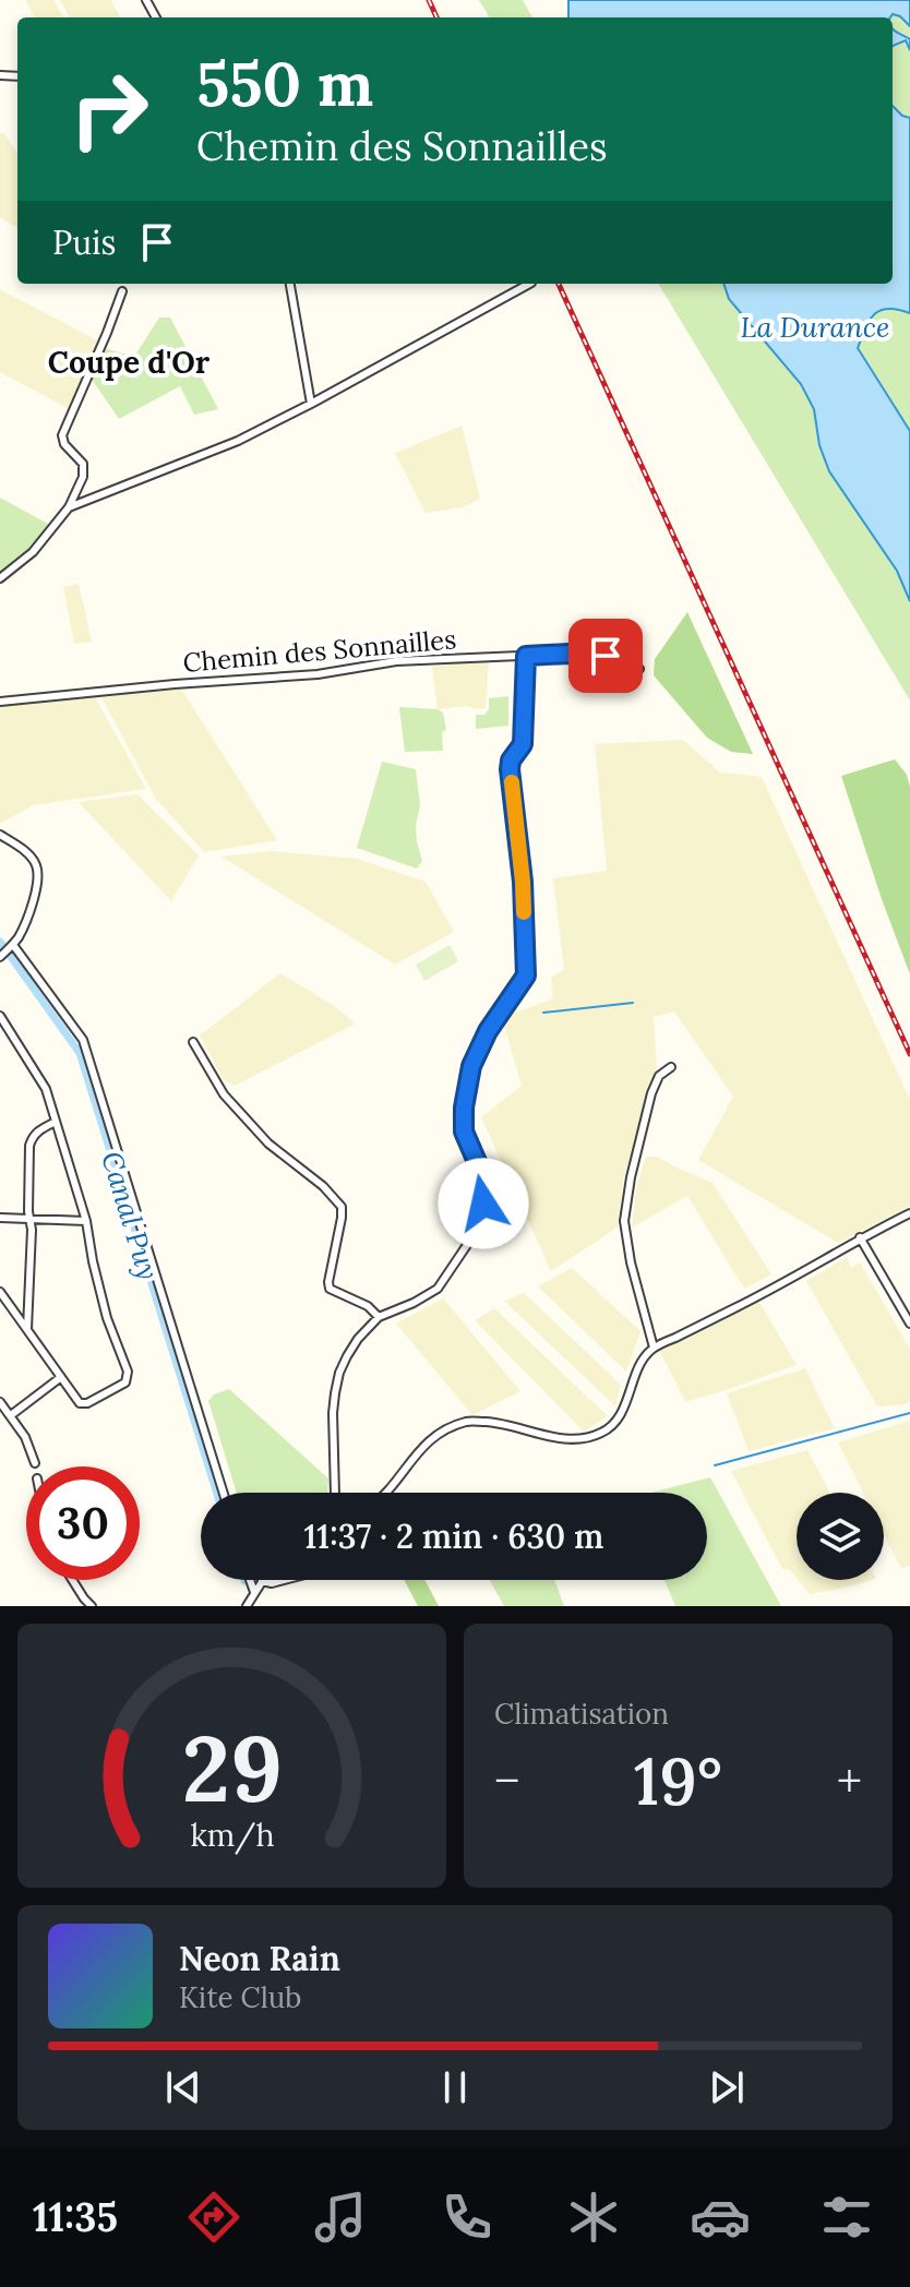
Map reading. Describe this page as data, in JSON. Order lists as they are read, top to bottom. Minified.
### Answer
{"streets":{"street":["Chemin des Sonnailles"]},"districts":["Coupe d'Or"],"water":["La Durance","Canal Puy"],"page":{"turn":["550 m","Chemin des Sonnailles"],"then":"Puis","limit":"30","trip":"11:37 · 2 min · 630 m","tile":"Climatisation","heat":["−","19°","+"],"song":["Neon Rain","Kite Club"],"tabs":"11:35","gauge":["29","km/h"]}}
